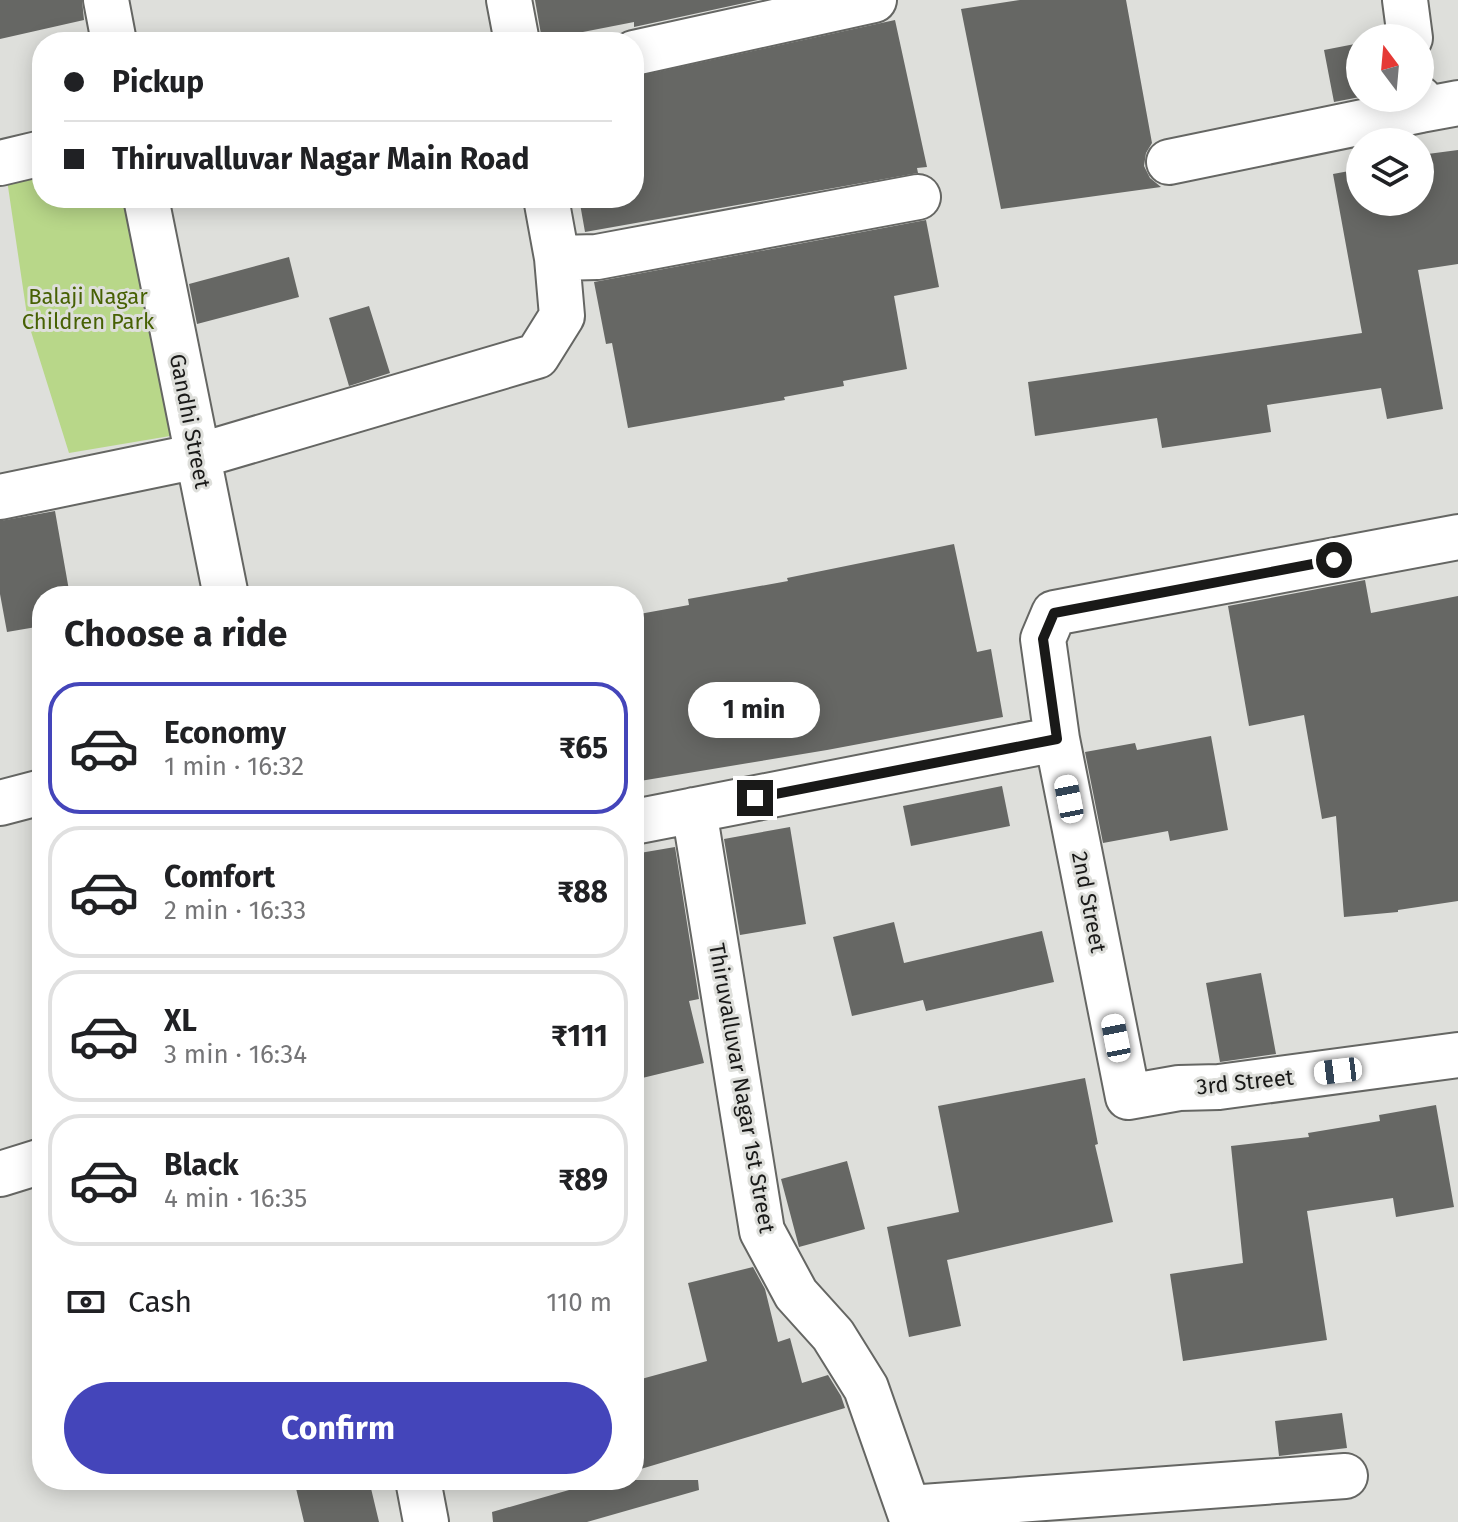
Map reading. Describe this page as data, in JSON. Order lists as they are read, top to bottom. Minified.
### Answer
{"streets":{"street":["Gandhi Street","2nd Street","3rd Street","Thiruvalluvar Nagar 1st Street"]},"crossings":[["2nd Street","3rd Street"]],"parks":["Balaji Nagar Children Park"],"north":"top","page":{"banner":["Pickup","Thiruvalluvar Nagar Main Road"],"heading":"Choose a ride","bubble":"1 min","list":[{"name":"Economy","note":"1 min · 16:32","value":"₹65"},{"name":"Comfort","note":"2 min · 16:33","value":"₹88"},{"name":"XL","note":"3 min · 16:34","value":"₹111"},{"name":"Black","note":"4 min · 16:35","value":"₹89"}],"pay":["Cash","110 m"],"buttons":"Confirm"}}
